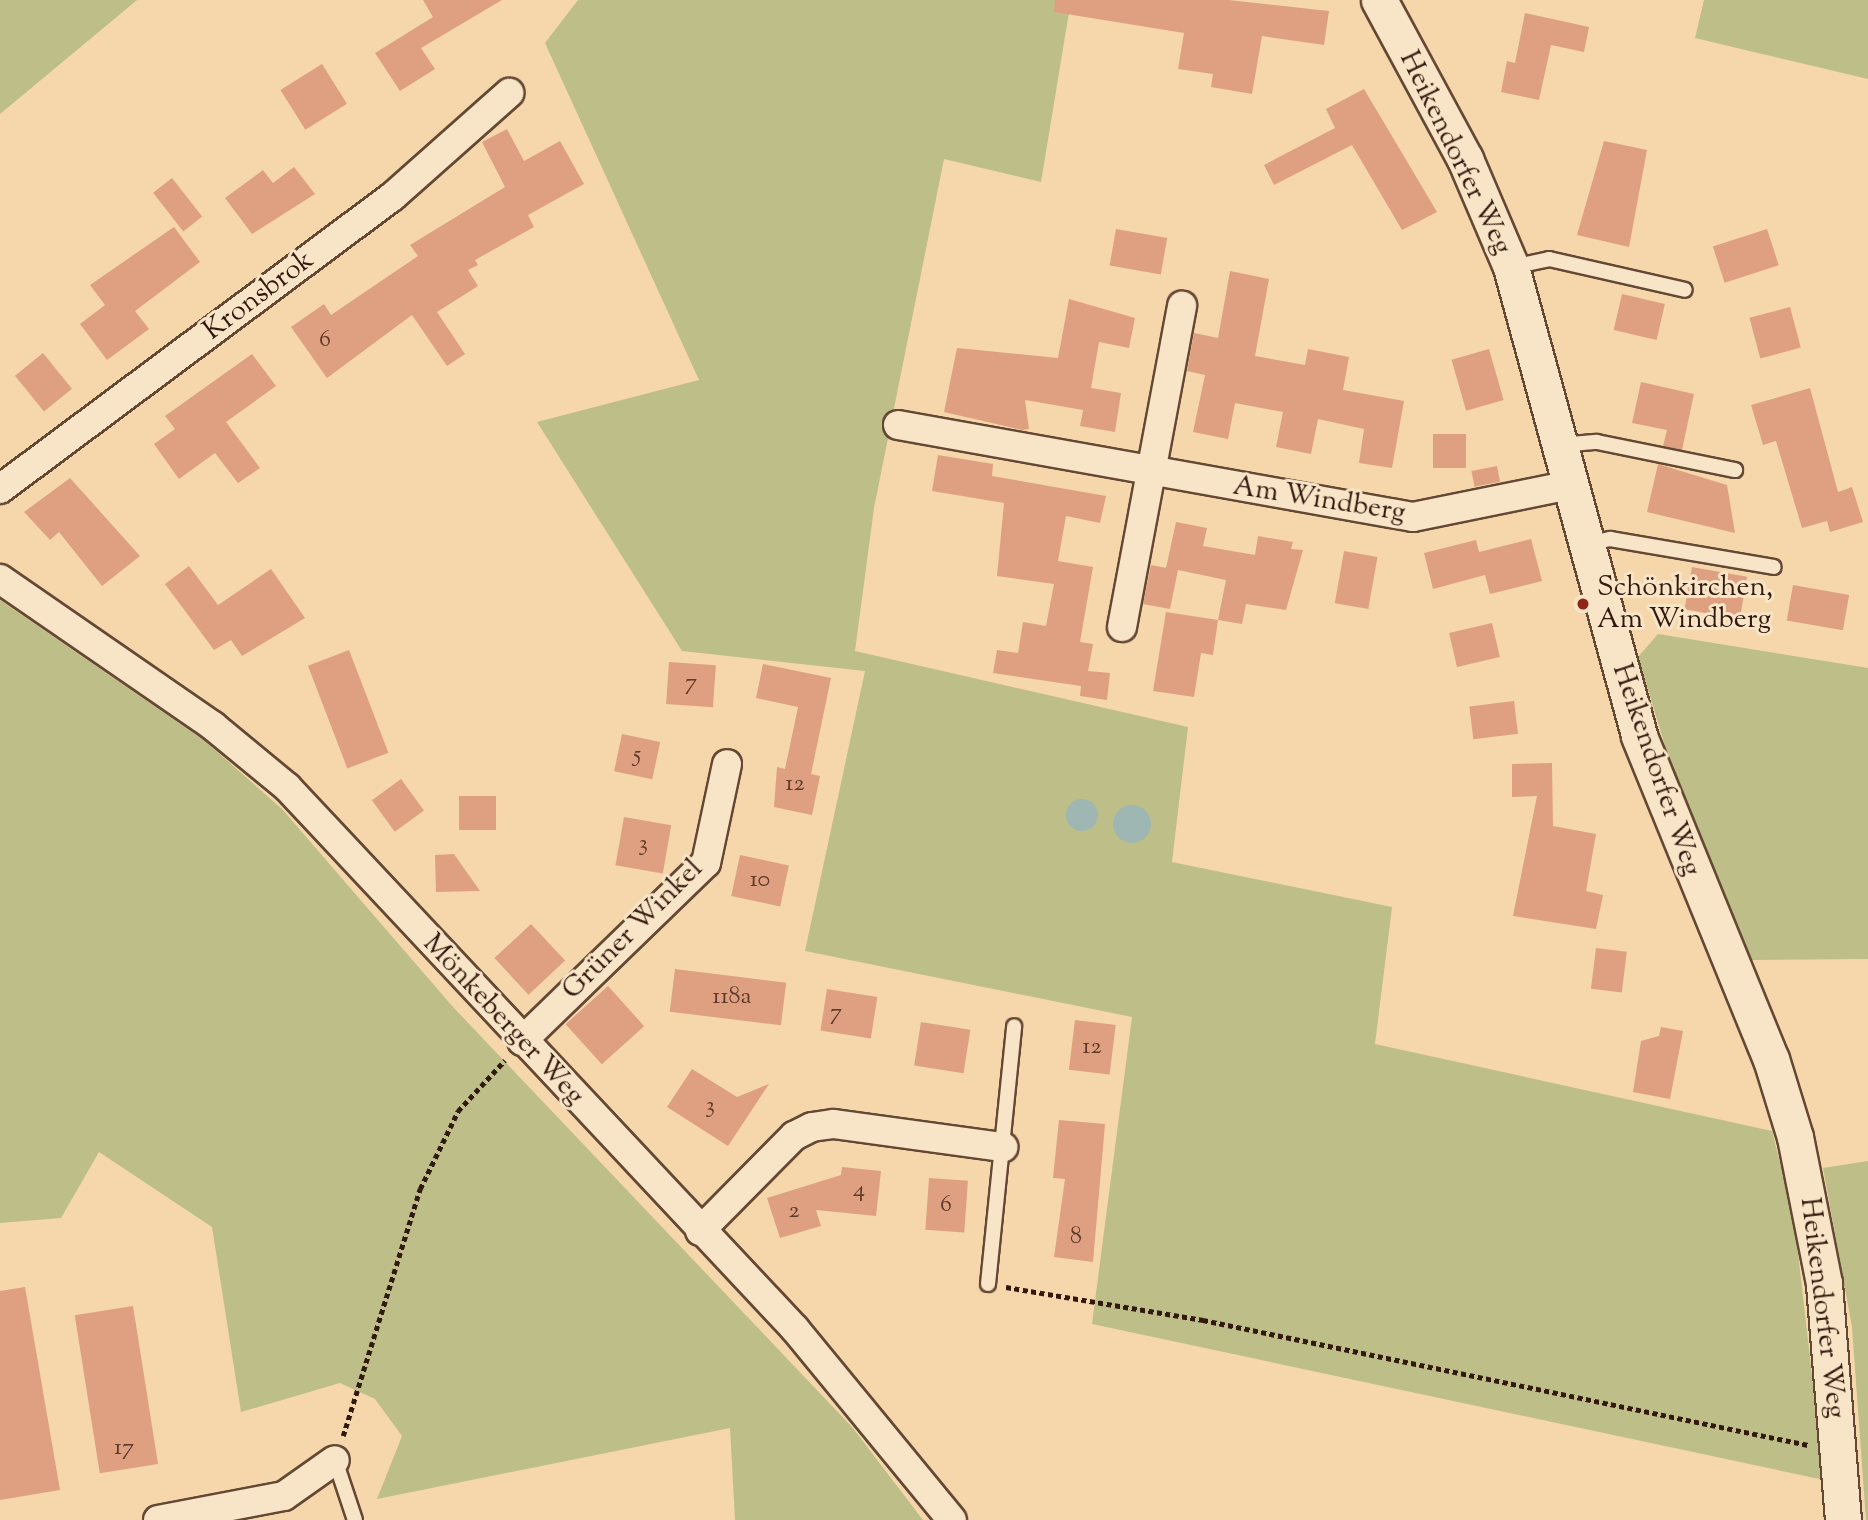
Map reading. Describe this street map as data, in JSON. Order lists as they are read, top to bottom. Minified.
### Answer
{"streets":{"street":["Heikendorfer Weg","Kronsbrok","Am Windberg","Grüner Winkel","Mönkeberger Weg"]},"crossings":[["Heikendorfer Weg","Am Windberg"],["Grüner Winkel","Mönkeberger Weg"]],"places":["Schönkirchen, Am Windberg"],"house_numbers":["6","7","5","12","3","10","118a","7","12","3","4","6","2","8","17"]}
